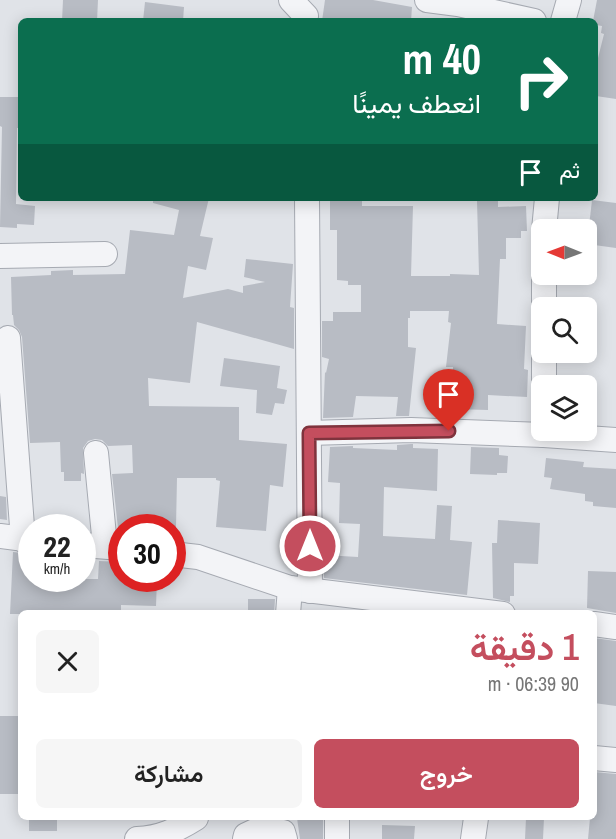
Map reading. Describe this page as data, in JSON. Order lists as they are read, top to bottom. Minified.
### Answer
{"north":"left","page":{"turn":["40 m","انعطف يمينًا"],"then":"ثم","speed":"22 km/h","limit":"30","heading":["1 دقيقة","90 m · 06:39"],"buttons":["خروج","مشاركة"]}}
